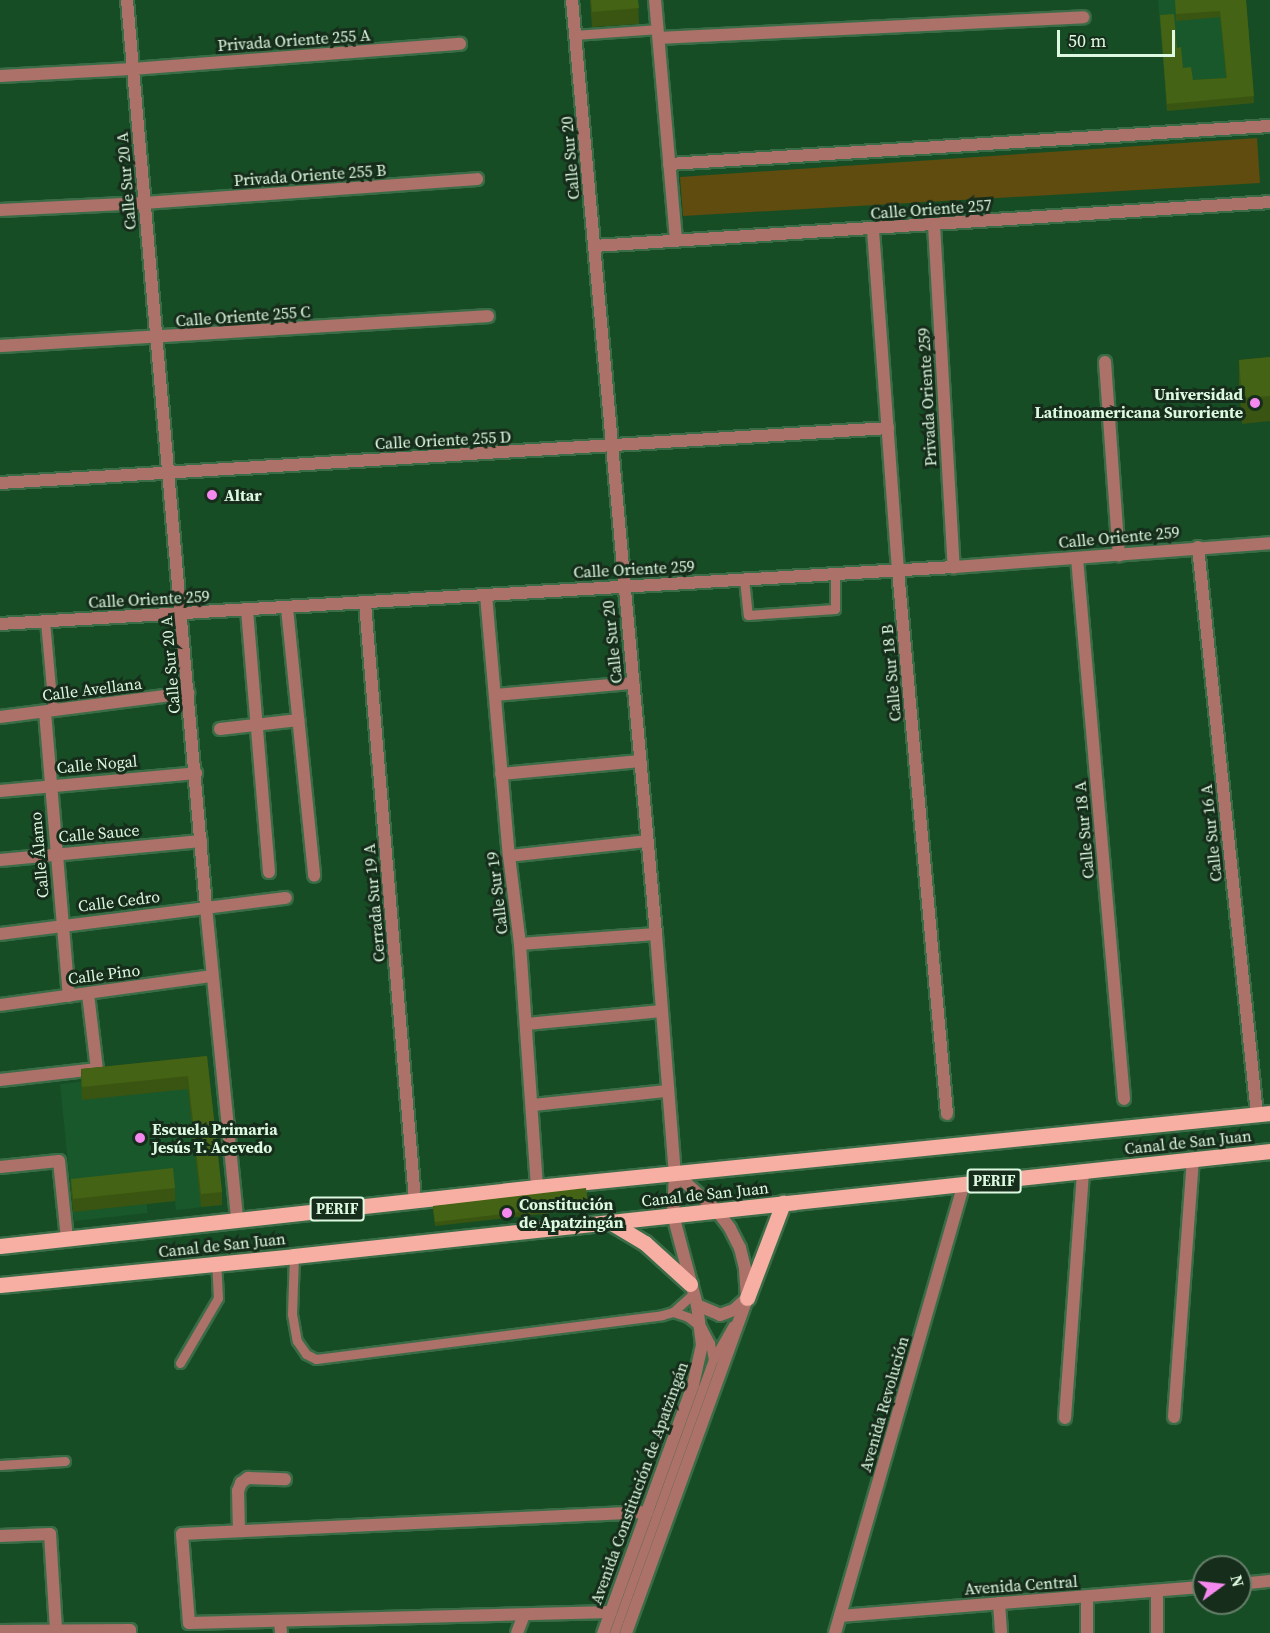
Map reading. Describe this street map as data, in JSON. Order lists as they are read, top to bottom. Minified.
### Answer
{"streets":{"main road":["Canal de San Juan","PERIF"],"street":["Privada Oriente 255 A","Calle Sur 20","Privada Oriente 255 B","Calle Sur 20 A","Calle Oriente 257","Calle Oriente 255 C","Privada Oriente 259","Calle Oriente 255 D","Calle Oriente 259","Calle Sur 18 B","Calle Avellana","Calle Nogal","Calle Sur 18 A","Calle Sauce","Calle Sur 16 A","Calle Álamo","Calle Sur 19","Calle Cedro","Cerrada Sur 19 A","Calle Pino","Avenida Revolución","Avenida Constitución de Apatzingán","Avenida Central"]},"crossings":[["Privada Oriente 255 A","Calle Sur 20 A"],["Calle Sur 20","Calle Oriente 257"],["Calle Sur 20","Calle Oriente 255 D"],["Calle Sur 20","Calle Oriente 259"],["Calle Sur 20","Canal de San Juan"],["Calle Sur 20","Avenida Constitución de Apatzingán"],["Privada Oriente 255 B","Calle Sur 20 A"],["Calle Sur 20 A","Calle Oriente 255 C"],["Calle Sur 20 A","Calle Oriente 255 D"],["Calle Sur 20 A","Calle Oriente 259"],["Calle Sur 20 A","Calle Avellana"],["Calle Sur 20 A","Calle Nogal"],["Calle Sur 20 A","Calle Sauce"],["Calle Sur 20 A","Calle Cedro"],["Calle Sur 20 A","Calle Pino"],["Calle Sur 20 A","Canal de San Juan"],["Calle Oriente 257","Privada Oriente 259"],["Calle Oriente 257","Calle Sur 18 B"],["Privada Oriente 259","Calle Oriente 259"],["Calle Oriente 255 D","Calle Sur 18 B"],["Calle Oriente 259","Calle Sur 18 B"],["Calle Oriente 259","Calle Sur 18 A"],["Calle Oriente 259","Calle Sur 16 A"],["Calle Oriente 259","Calle Álamo"],["Calle Oriente 259","Calle Sur 19"],["Calle Oriente 259","Cerrada Sur 19 A"],["Calle Avellana","Calle Álamo"],["Calle Nogal","Calle Álamo"],["Calle Sauce","Calle Álamo"],["Calle Sur 16 A","Canal de San Juan"],["Calle Álamo","Calle Cedro"],["Calle Álamo","Calle Pino"],["Calle Sur 19","Canal de San Juan"],["Cerrada Sur 19 A","Canal de San Juan"],["Canal de San Juan","Avenida Revolución"],["Canal de San Juan","Avenida Constitución de Apatzingán"],["Avenida Revolución","Avenida Central"]],"places":["Universidad Latinoamericana Suroriente","Altar","Escuela Primaria Jesús T. Acevedo","Constitución de Apatzingán"],"scale_bar":"50 m","north":"right"}
